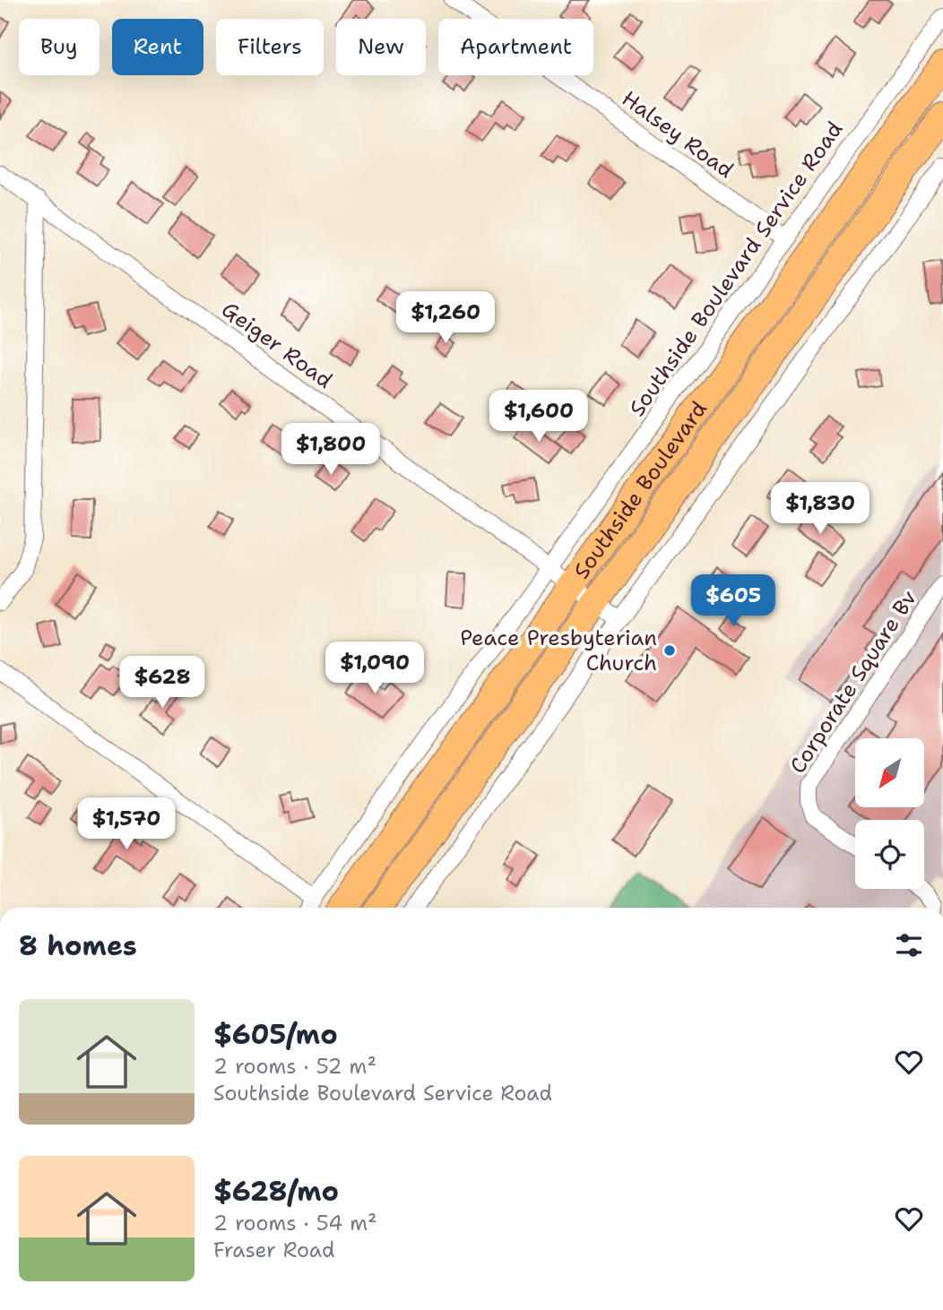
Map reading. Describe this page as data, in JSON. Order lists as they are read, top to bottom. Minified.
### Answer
{"streets":{"highway":["Southside Boulevard"],"street":["Halsey Road","Southside Boulevard Service Road","Geiger Road","Corporate Square Bv"]},"crossings":[["Halsey Road","Southside Boulevard Service Road"],["Southside Boulevard Service Road","Geiger Road"],["Geiger Road","Southside Boulevard"]],"places":["Peace Presbyterian Church"],"north":"bottom left","page":{"chip":["Buy","Rent","Filters","New","Apartment"],"price":["$1,260","$1,600","$1,800","$1,830","$605","$1,090","$628","$1,570"],"heading":"8 homes","list":[{"name":"$605/mo","note":"2 rooms · 52 m² · Southside Boulevard Service Road"},{"name":"$628/mo","note":"2 rooms · 54 m² · Fraser Road"}]}}
